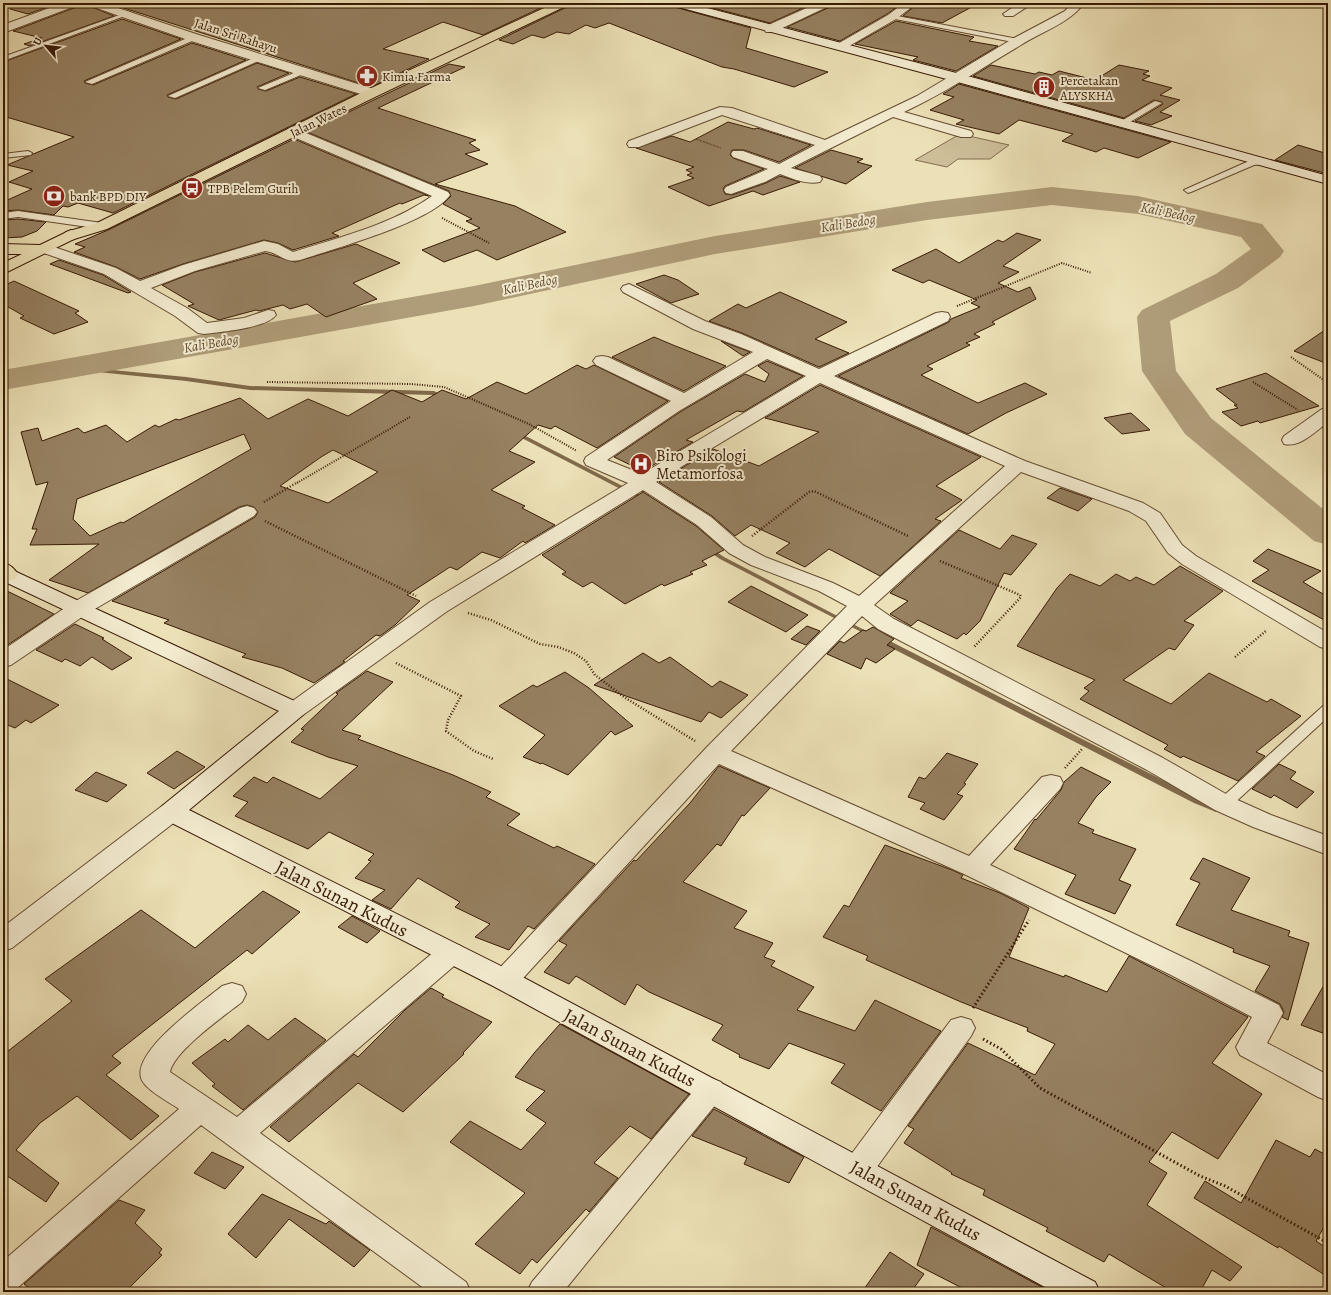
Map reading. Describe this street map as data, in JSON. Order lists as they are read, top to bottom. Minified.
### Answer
{"streets":{"main road":["Jalan Wates"],"street":["Jalan Sri Rahayu","Jalan Sunan Kudus"]},"crossings":[["Jalan Sri Rahayu","Jalan Wates"]],"water":["Kali Bedog"],"places":{"pharmacy":["Kimia Farma"],"building":["Percetakan ALYSKHA"],"bus stop":["TPB Pelem Gurih"],"bank":["bank BPD DIY"],"hospital":["Biro Psikologi Metamorfosa"]},"north":"top left"}
